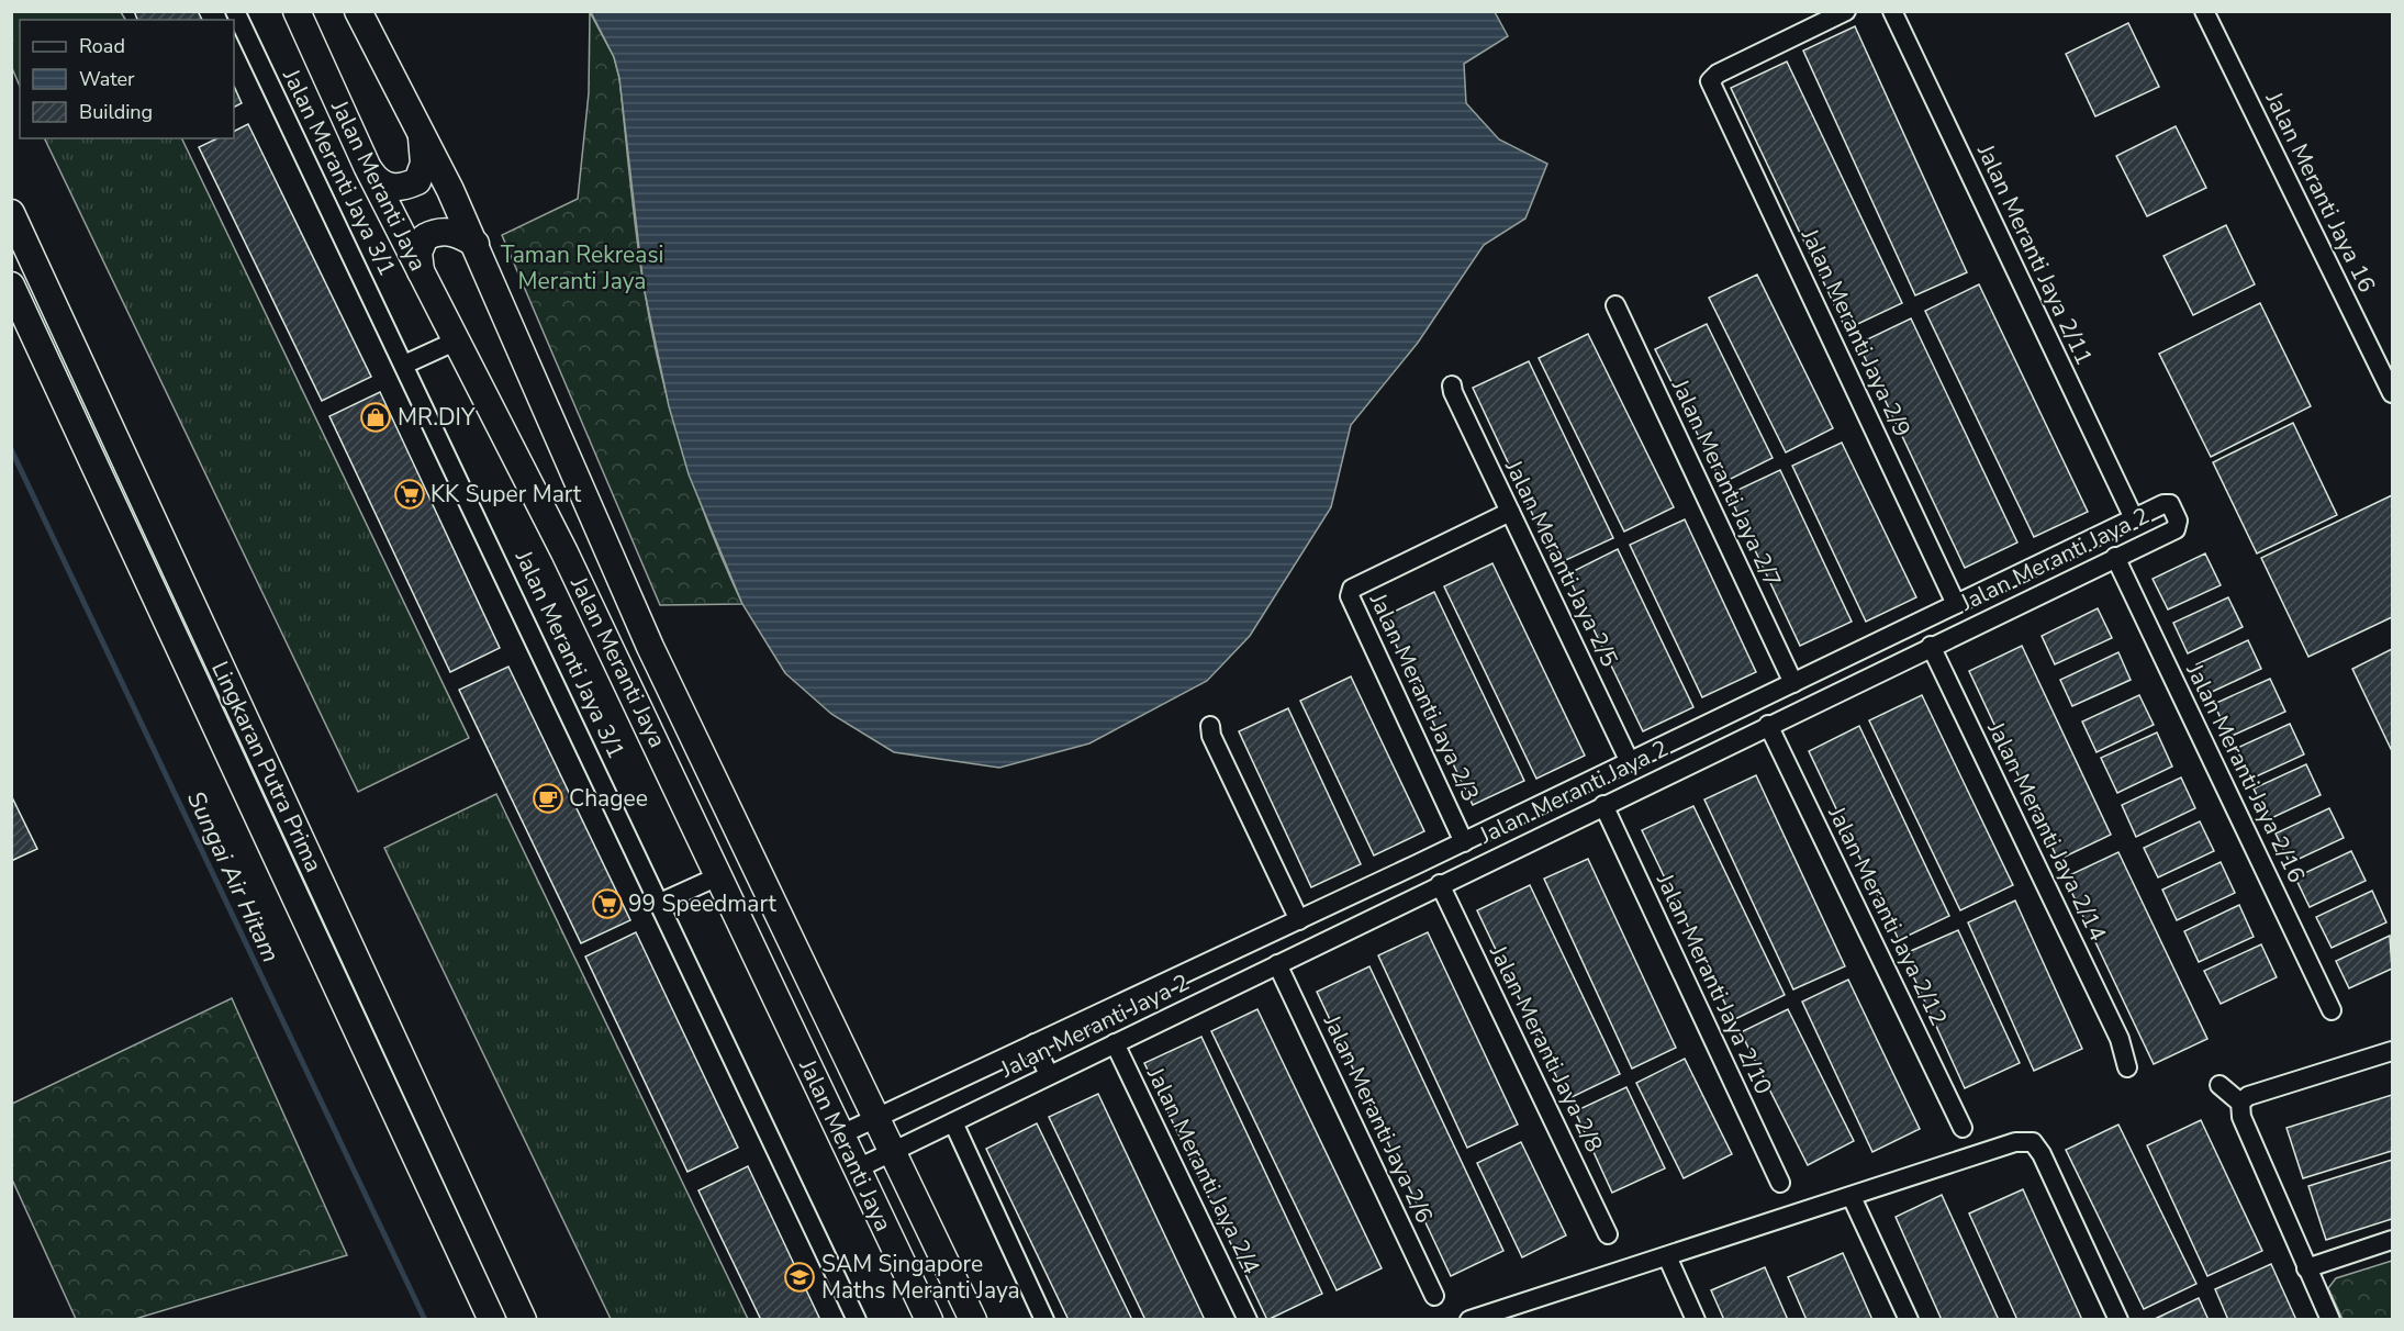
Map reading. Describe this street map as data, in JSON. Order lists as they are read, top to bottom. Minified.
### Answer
{"streets":{"street":["Jalan Meranti Jaya 3/1","Jalan Meranti Jaya","Jalan Meranti Jaya 16","Jalan Meranti Jaya 2/11","Jalan Meranti Jaya 2/9","Jalan Meranti Jaya 2/7","Jalan Meranti Jaya 2","Jalan Meranti Jaya 2/5","Jalan Meranti Jaya 2/3","Lingkaran Putra Prima","Jalan Meranti Jaya 2/16","Jalan Meranti Jaya 2/14","Jalan Meranti Jaya 2/12","Jalan Meranti Jaya 2/10","Jalan Meranti Jaya 2/8","Jalan Meranti Jaya 2/6","Jalan Meranti Jaya 2/4"]},"crossings":[["Jalan Meranti Jaya","Jalan Meranti Jaya 2"],["Jalan Meranti Jaya 2/11","Jalan Meranti Jaya 2"],["Jalan Meranti Jaya 2/9","Jalan Meranti Jaya 2"],["Jalan Meranti Jaya 2/7","Jalan Meranti Jaya 2"],["Jalan Meranti Jaya 2","Jalan Meranti Jaya 2/5"],["Jalan Meranti Jaya 2","Jalan Meranti Jaya 2/3"],["Jalan Meranti Jaya 2","Jalan Meranti Jaya 2/16"],["Jalan Meranti Jaya 2","Jalan Meranti Jaya 2/14"],["Jalan Meranti Jaya 2","Jalan Meranti Jaya 2/12"],["Jalan Meranti Jaya 2","Jalan Meranti Jaya 2/10"],["Jalan Meranti Jaya 2","Jalan Meranti Jaya 2/8"],["Jalan Meranti Jaya 2","Jalan Meranti Jaya 2/6"],["Jalan Meranti Jaya 2","Jalan Meranti Jaya 2/4"],["Jalan Meranti Jaya 2/5","Jalan Meranti Jaya 2/3"]],"water":["Sungai Air Hitam"],"parks":["Taman Rekreasi Meranti Jaya"],"places":{"shop":["MR.DIY"],"supermarket":["KK Super Mart","99 Speedmart"],"cafe":["Chagee"],"school or university":["SAM Singapore Maths Meranti Jaya"]},"legend":["Road","Water","Building"]}
